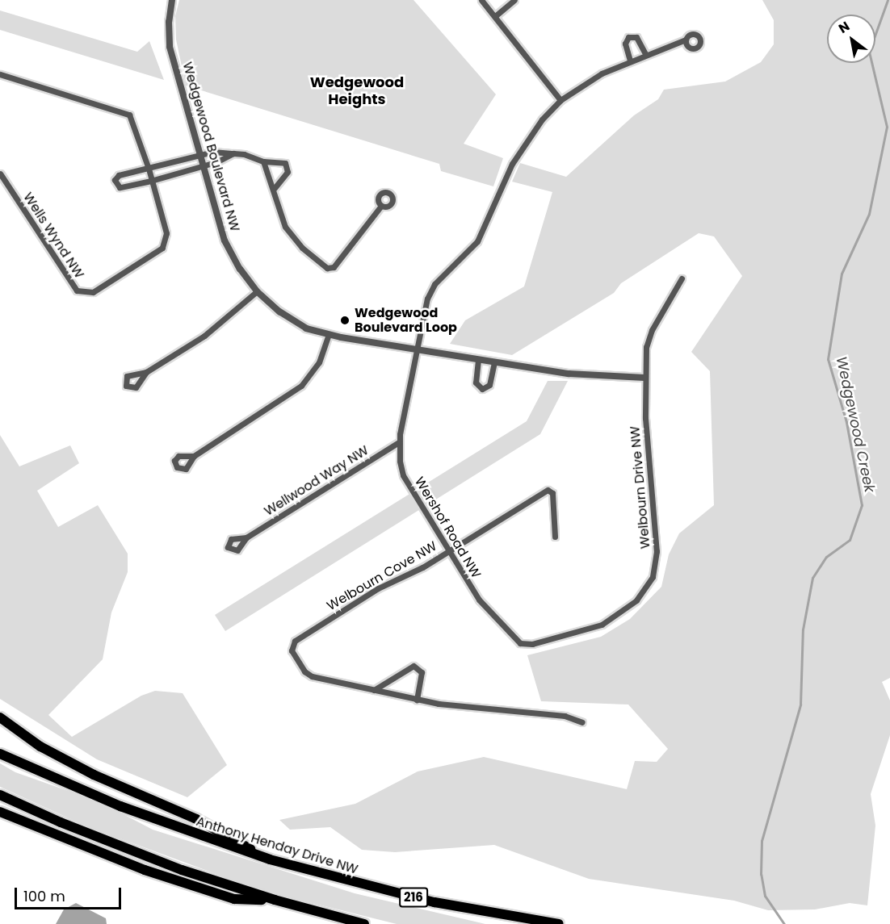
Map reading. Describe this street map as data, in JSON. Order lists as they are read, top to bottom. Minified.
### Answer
{"streets":{"highway":["Anthony Henday Drive NW","216"],"street":["Wedgewood Boulevard NW","Wells Wynd NW","Wellwood Way NW","Welbourn Drive NW","Wershof Road NW","Welbourn Cove NW"]},"crossings":[["Wedgewood Boulevard NW","Welbourn Drive NW"],["Wedgewood Boulevard NW","Wershof Road NW"],["Wellwood Way NW","Wershof Road NW"],["Welbourn Drive NW","Wershof Road NW"],["Wershof Road NW","Welbourn Cove NW"]],"districts":["Wedgewood Heights"],"water":["Wedgewood Creek"],"places":["Wedgewood Boulevard Loop"],"scale_bar":"100 m","north":"top left"}
